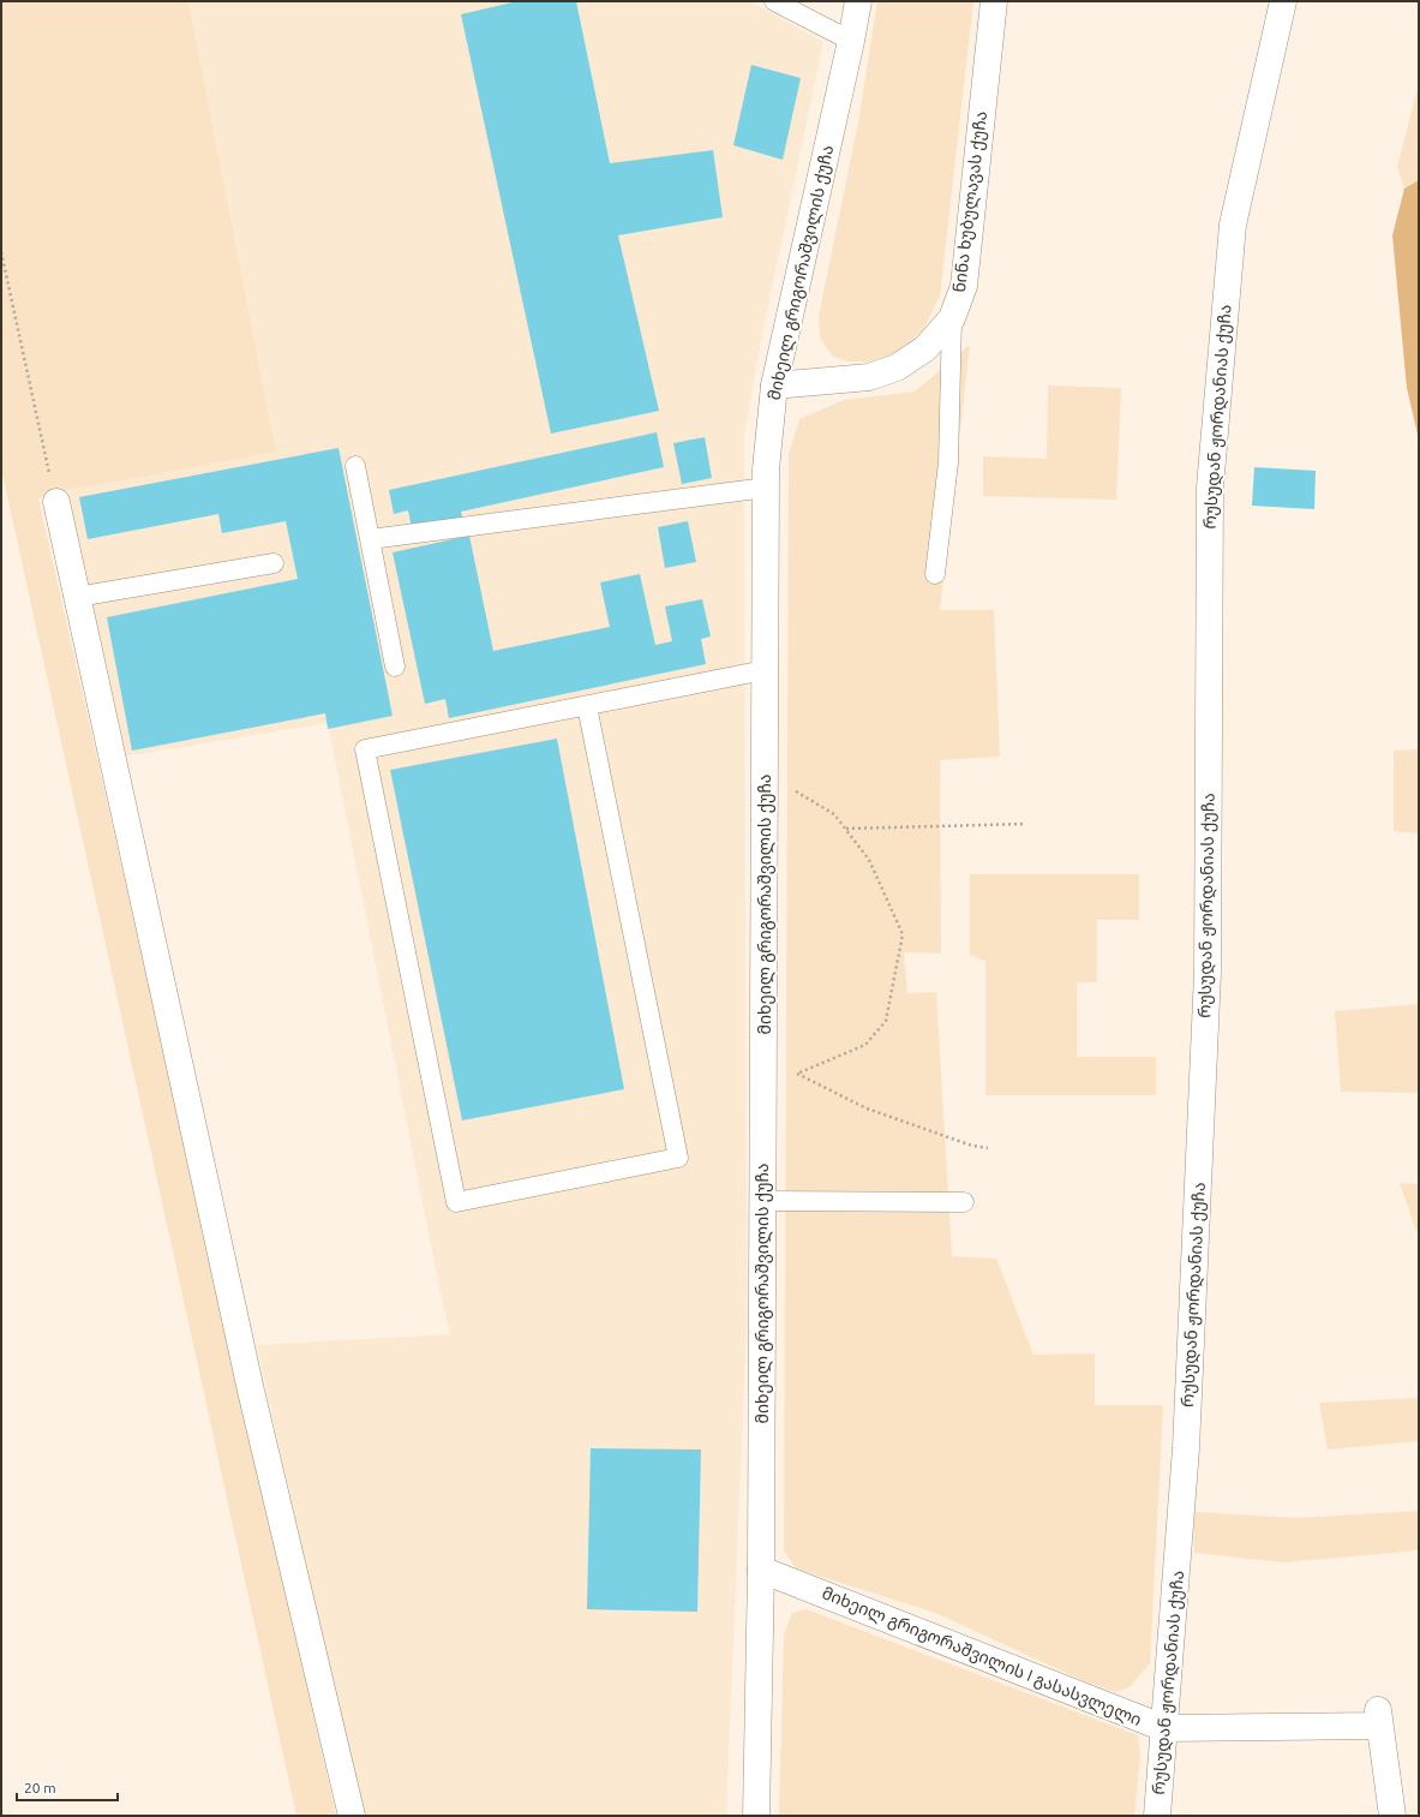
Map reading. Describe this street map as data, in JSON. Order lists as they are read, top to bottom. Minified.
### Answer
{"streets":{"street":["ნინა ხუბულავას ქუჩა","მიხეილ გრიგორაშვილის ქუჩა","რუსუდან ჟორდანიას ქუჩა","მიხეილ გრიგორაშვილის I გასასვლელი"]},"crossings":[["ნინა ხუბულავას ქუჩა","მიხეილ გრიგორაშვილის ქუჩა"],["მიხეილ გრიგორაშვილის ქუჩა","მიხეილ გრიგორაშვილის I გასასვლელი"],["რუსუდან ჟორდანიას ქუჩა","მიხეილ გრიგორაშვილის I გასასვლელი"]],"scale_bar":"20 m"}
